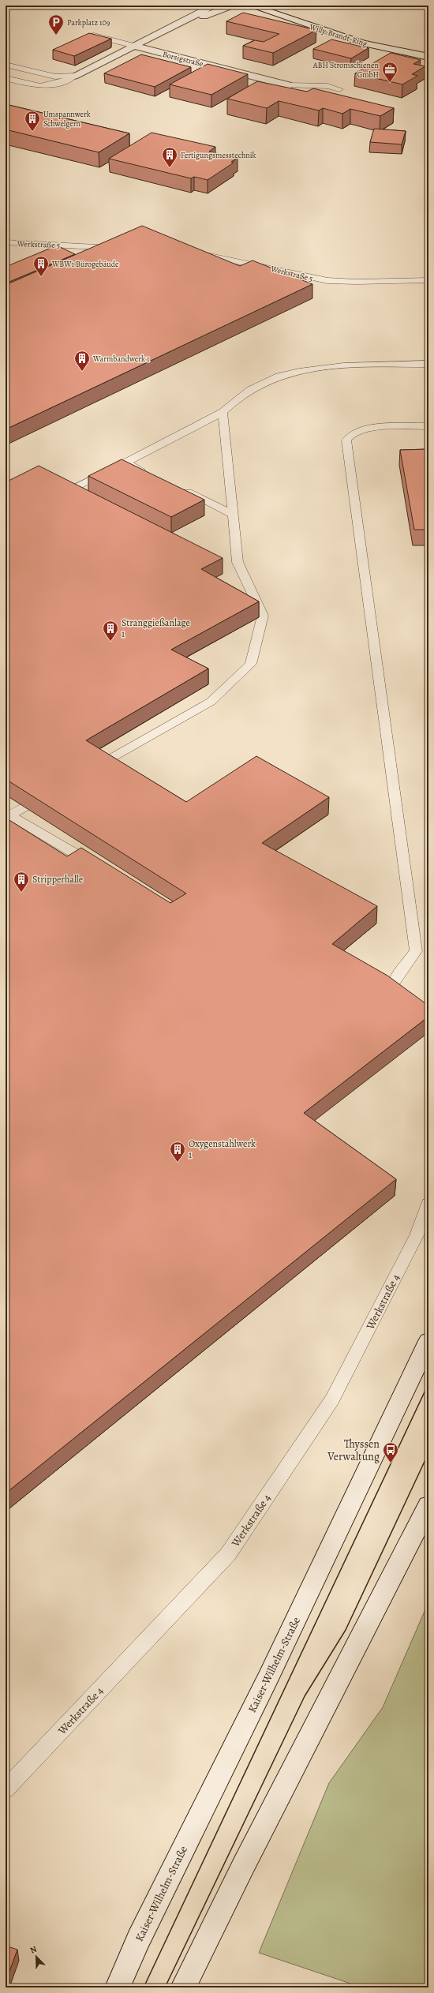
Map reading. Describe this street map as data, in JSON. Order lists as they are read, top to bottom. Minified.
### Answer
{"streets":{"main road":["Willy-Brandt-Ring","Borsigstraße","Kaiser-Wilhelm-Straße"],"lane":["Werkstraße 5","Werkstraße 4"]},"places":{"parking":["Parkplatz 109"],"office":["ABH Stromschienen GmbH"],"building":["Umspannwerk Schwelgern","Fertigungsmesstechnik","WBW1 Bürogebäude","Warmbandwerk 1","Stranggießanlage 1","Stripperhalle","Oxygenstahlwerk 1"],"bus stop":["Thyssen Verwaltung"]},"north":"top left"}
